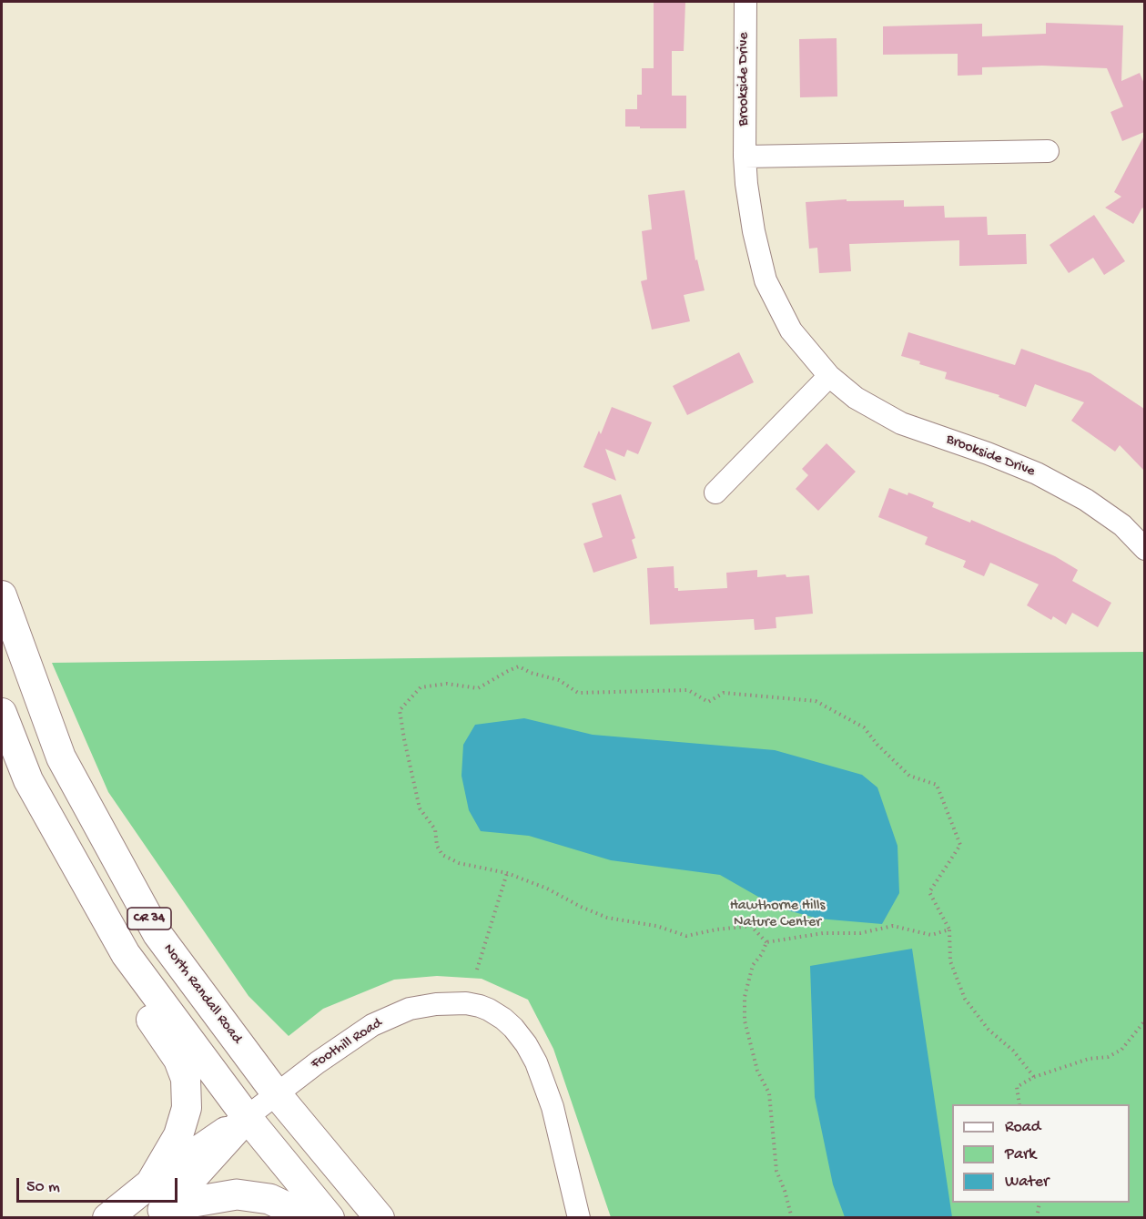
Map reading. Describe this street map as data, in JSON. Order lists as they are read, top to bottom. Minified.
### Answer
{"streets":{"main road":["CR 34","North Randall Road"],"street":["Brookside Drive","Foothill Road"]},"crossings":[["CR 34","Foothill Road"],["North Randall Road","Foothill Road"]],"parks":["Hawthorne Hills Nature Center"],"legend":["Road","Park","Water"],"scale_bar":"50 m"}
